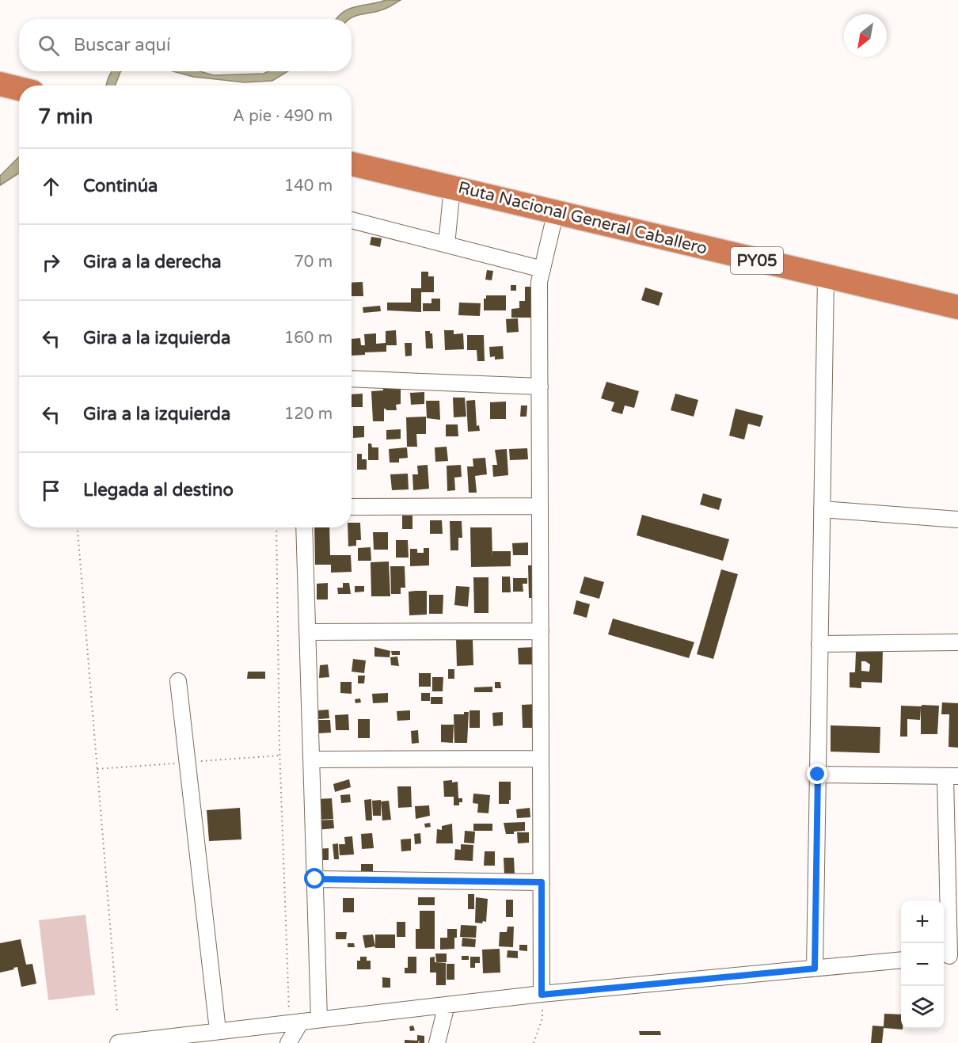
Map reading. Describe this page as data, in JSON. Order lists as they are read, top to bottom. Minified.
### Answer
{"streets":{"highway":["Ruta Nacional General Caballero","PY05"]},"north":"bottom left","page":{"search":"Buscar aquí","heading":["7 min","A pie · 490 m"],"list":[["Continúa","140 m"],["Gira a la derecha","70 m"],["Gira a la izquierda","160 m"],["Gira a la izquierda","120 m"],"Llegada al destino"],"map_buttons":["+","−"]}}
